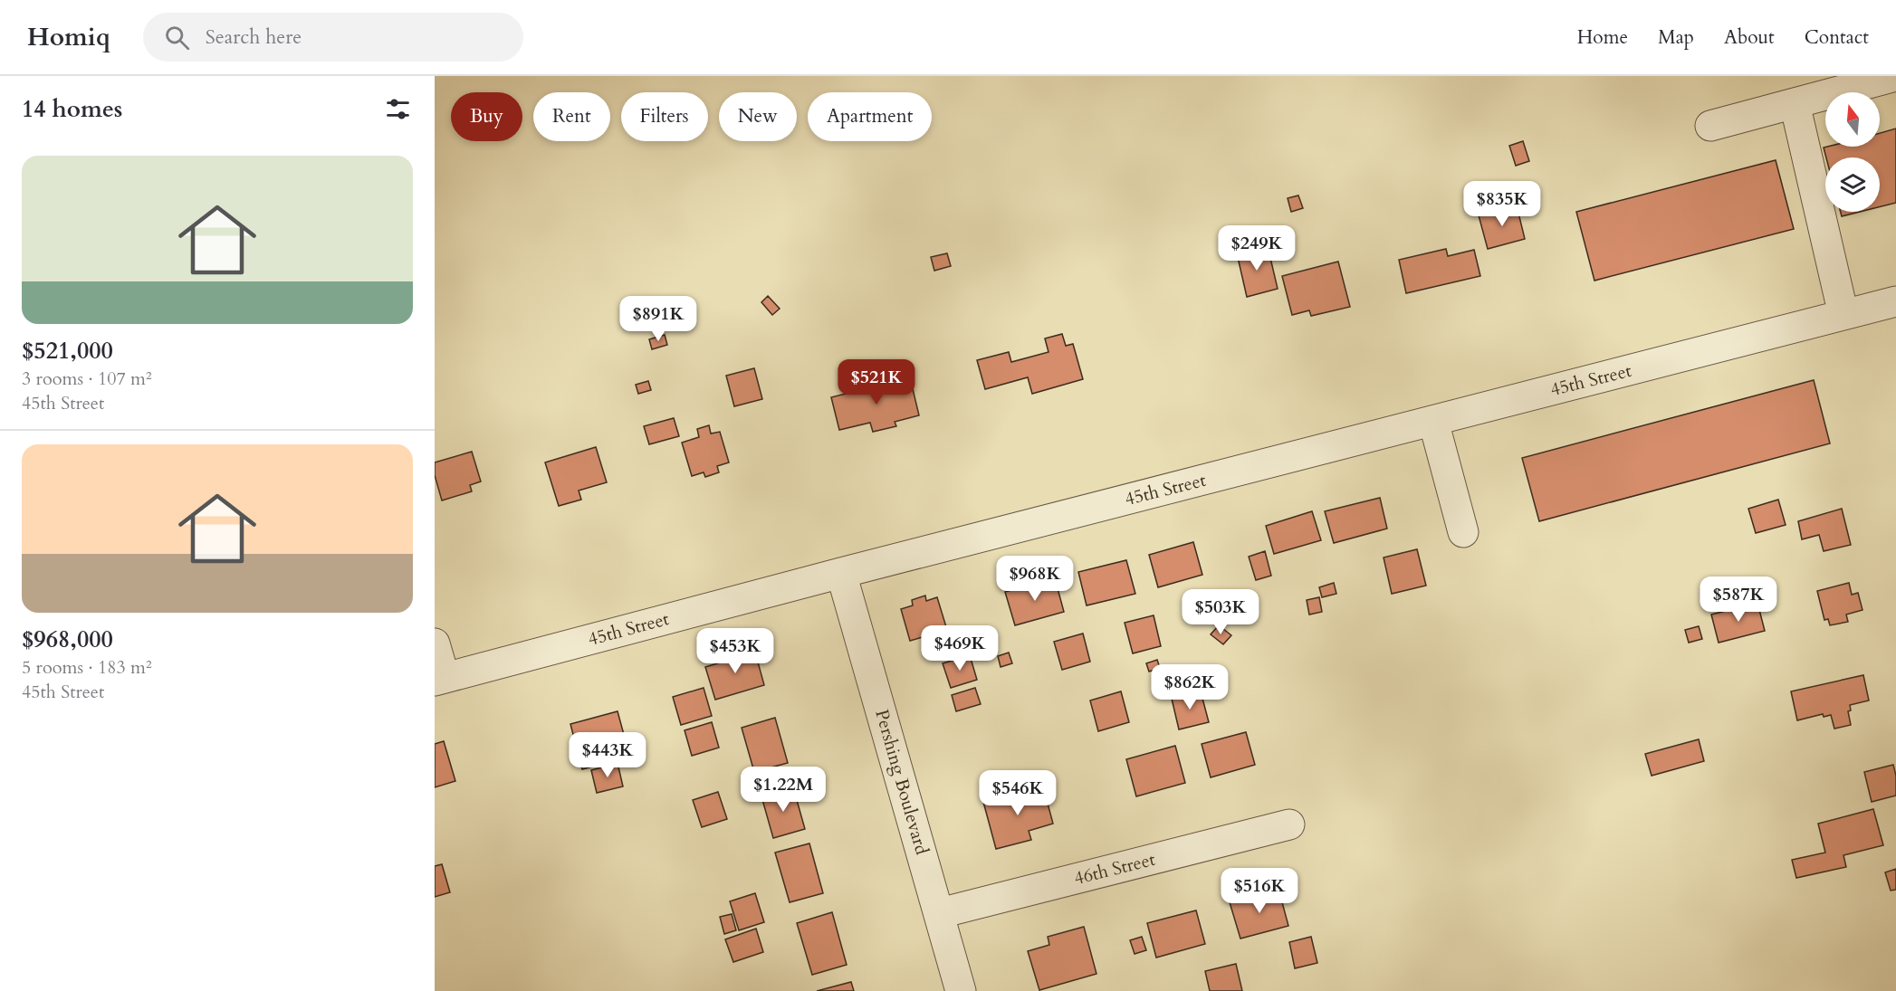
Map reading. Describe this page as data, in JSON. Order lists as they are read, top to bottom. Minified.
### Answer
{"streets":{"street":["45th Street","Pershing Boulevard","46th Street"]},"crossings":[["45th Street","Pershing Boulevard"],["Pershing Boulevard","46th Street"]],"north":"top","page":{"header":"Homiq","search":"Search here","nav":["Home","Map","About","Contact"],"heading":"14 homes","chip":["Buy","Rent","Filters","New","Apartment"],"list":[{"name":"$521,000","note":"3 rooms · 107 m² · 45th Street"},{"name":"$968,000","note":"5 rooms · 183 m² · 45th Street"}],"price":["$835K","$249K","$891K","$521K","$968K","$587K","$503K","$469K","$453K","$862K","$443K","$1.22M","$546K","$516K"]}}
